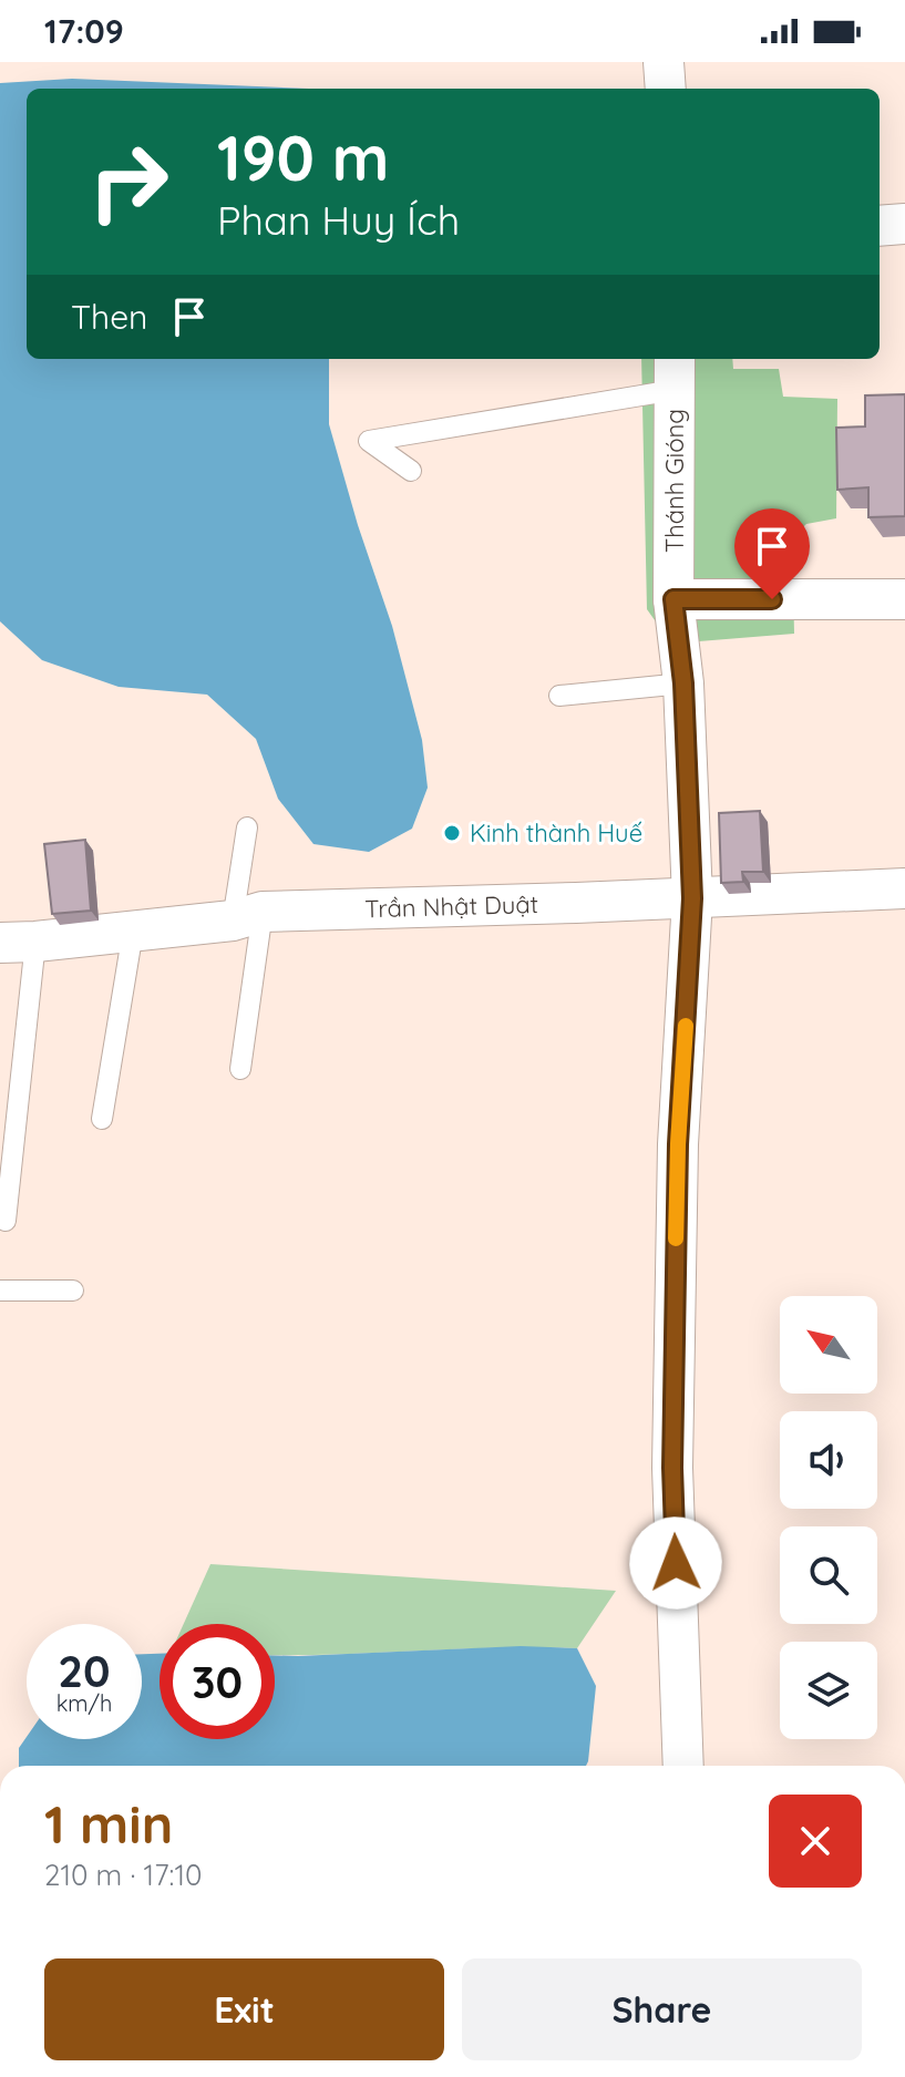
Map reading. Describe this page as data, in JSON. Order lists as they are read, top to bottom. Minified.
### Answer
{"streets":{"street":["Thánh Gióng","Trần Nhật Duật"]},"crossings":[["Thánh Gióng","Trần Nhật Duật"]],"places":["Kinh thành Huế"],"north":"top left","page":{"status":"17:09","turn":["190 m","Phan Huy Ích"],"then":"Then","speed":"20 km/h","limit":"30","heading":["1 min","210 m · 17:10"],"buttons":["Exit","Share"]}}
